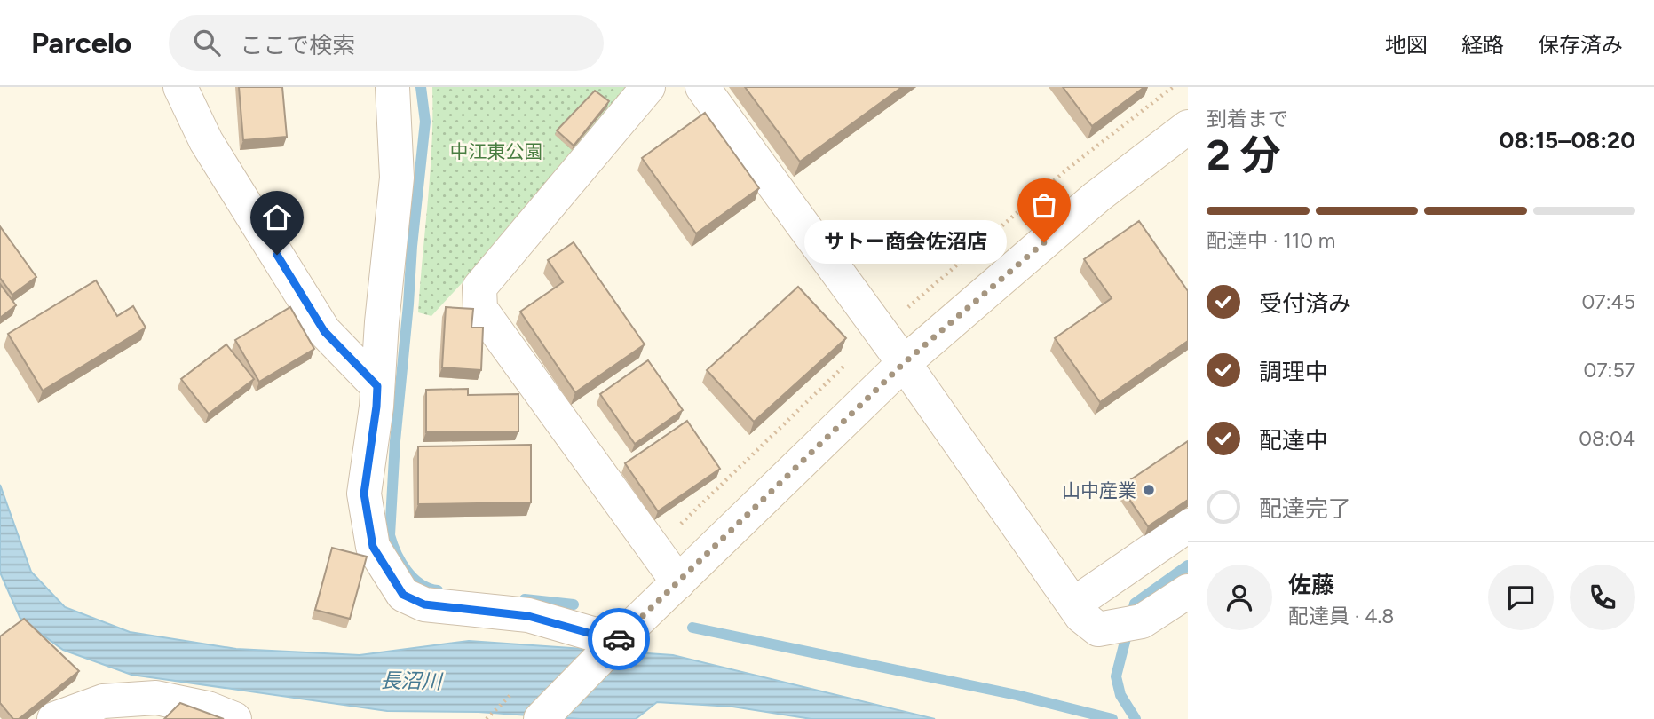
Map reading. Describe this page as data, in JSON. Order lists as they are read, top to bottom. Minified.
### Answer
{"water":["長沼川"],"parks":["中江東公園"],"places":["サトー商会佐沼店","山中産業"],"page":{"header":"Parcelo","search":"ここで検索","nav":["地図","経路","保存済み"],"heading":["2 分","到着まで","08:15–08:20"],"panel":["佐藤","配達員 · 4.8"],"bar":"配達中 · 110 m","bubble":"サトー商会佐沼店","list":[["受付済み","07:45"],["調理中","07:57"],["配達中","08:04"],"配達完了"]}}
